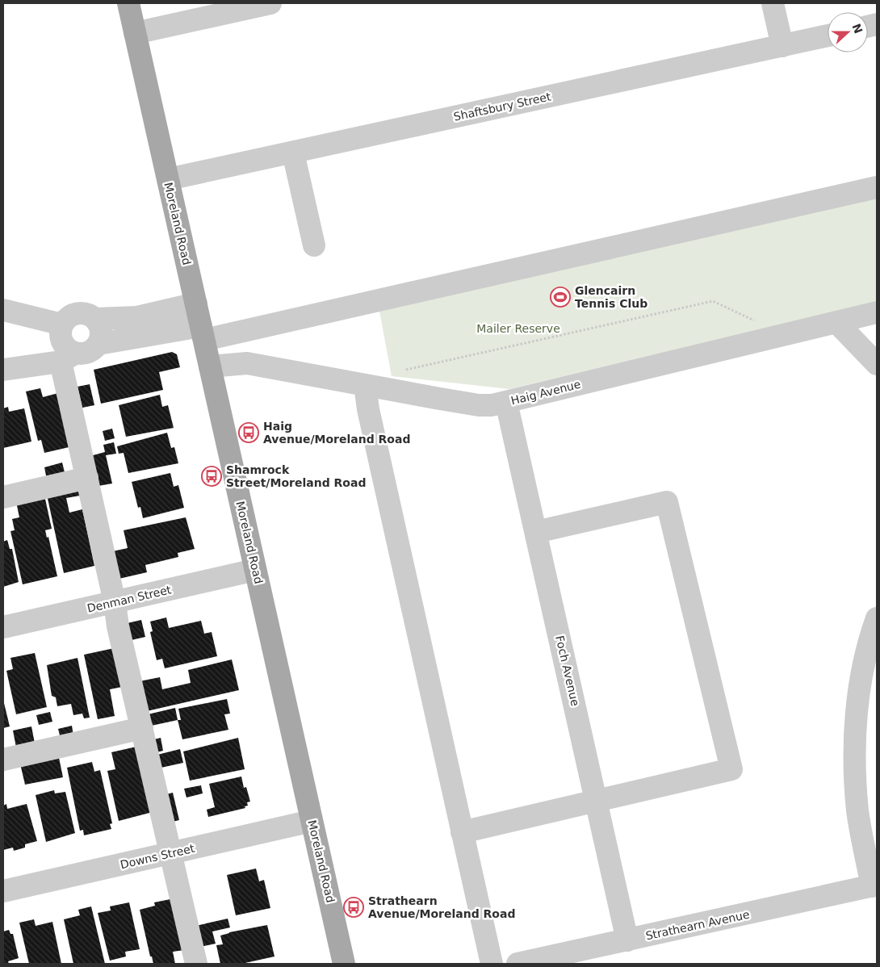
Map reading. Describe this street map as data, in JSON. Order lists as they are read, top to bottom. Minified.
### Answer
{"streets":{"main road":["Moreland Road"],"street":["Shaftsbury Street","Haig Avenue","Denman Street","Foch Avenue","Downs Street","Strathearn Avenue"]},"crossings":[["Shaftsbury Street","Moreland Road"],["Moreland Road","Haig Avenue"],["Moreland Road","Denman Street"],["Moreland Road","Downs Street"],["Haig Avenue","Foch Avenue"],["Foch Avenue","Strathearn Avenue"]],"parks":["Mailer Reserve"],"places":{"sports":["Glencairn Tennis Club"],"bus stop":["Haig Avenue/Moreland Road","Shamrock Street/Moreland Road","Strathearn Avenue/Moreland Road"]},"north":"right"}
